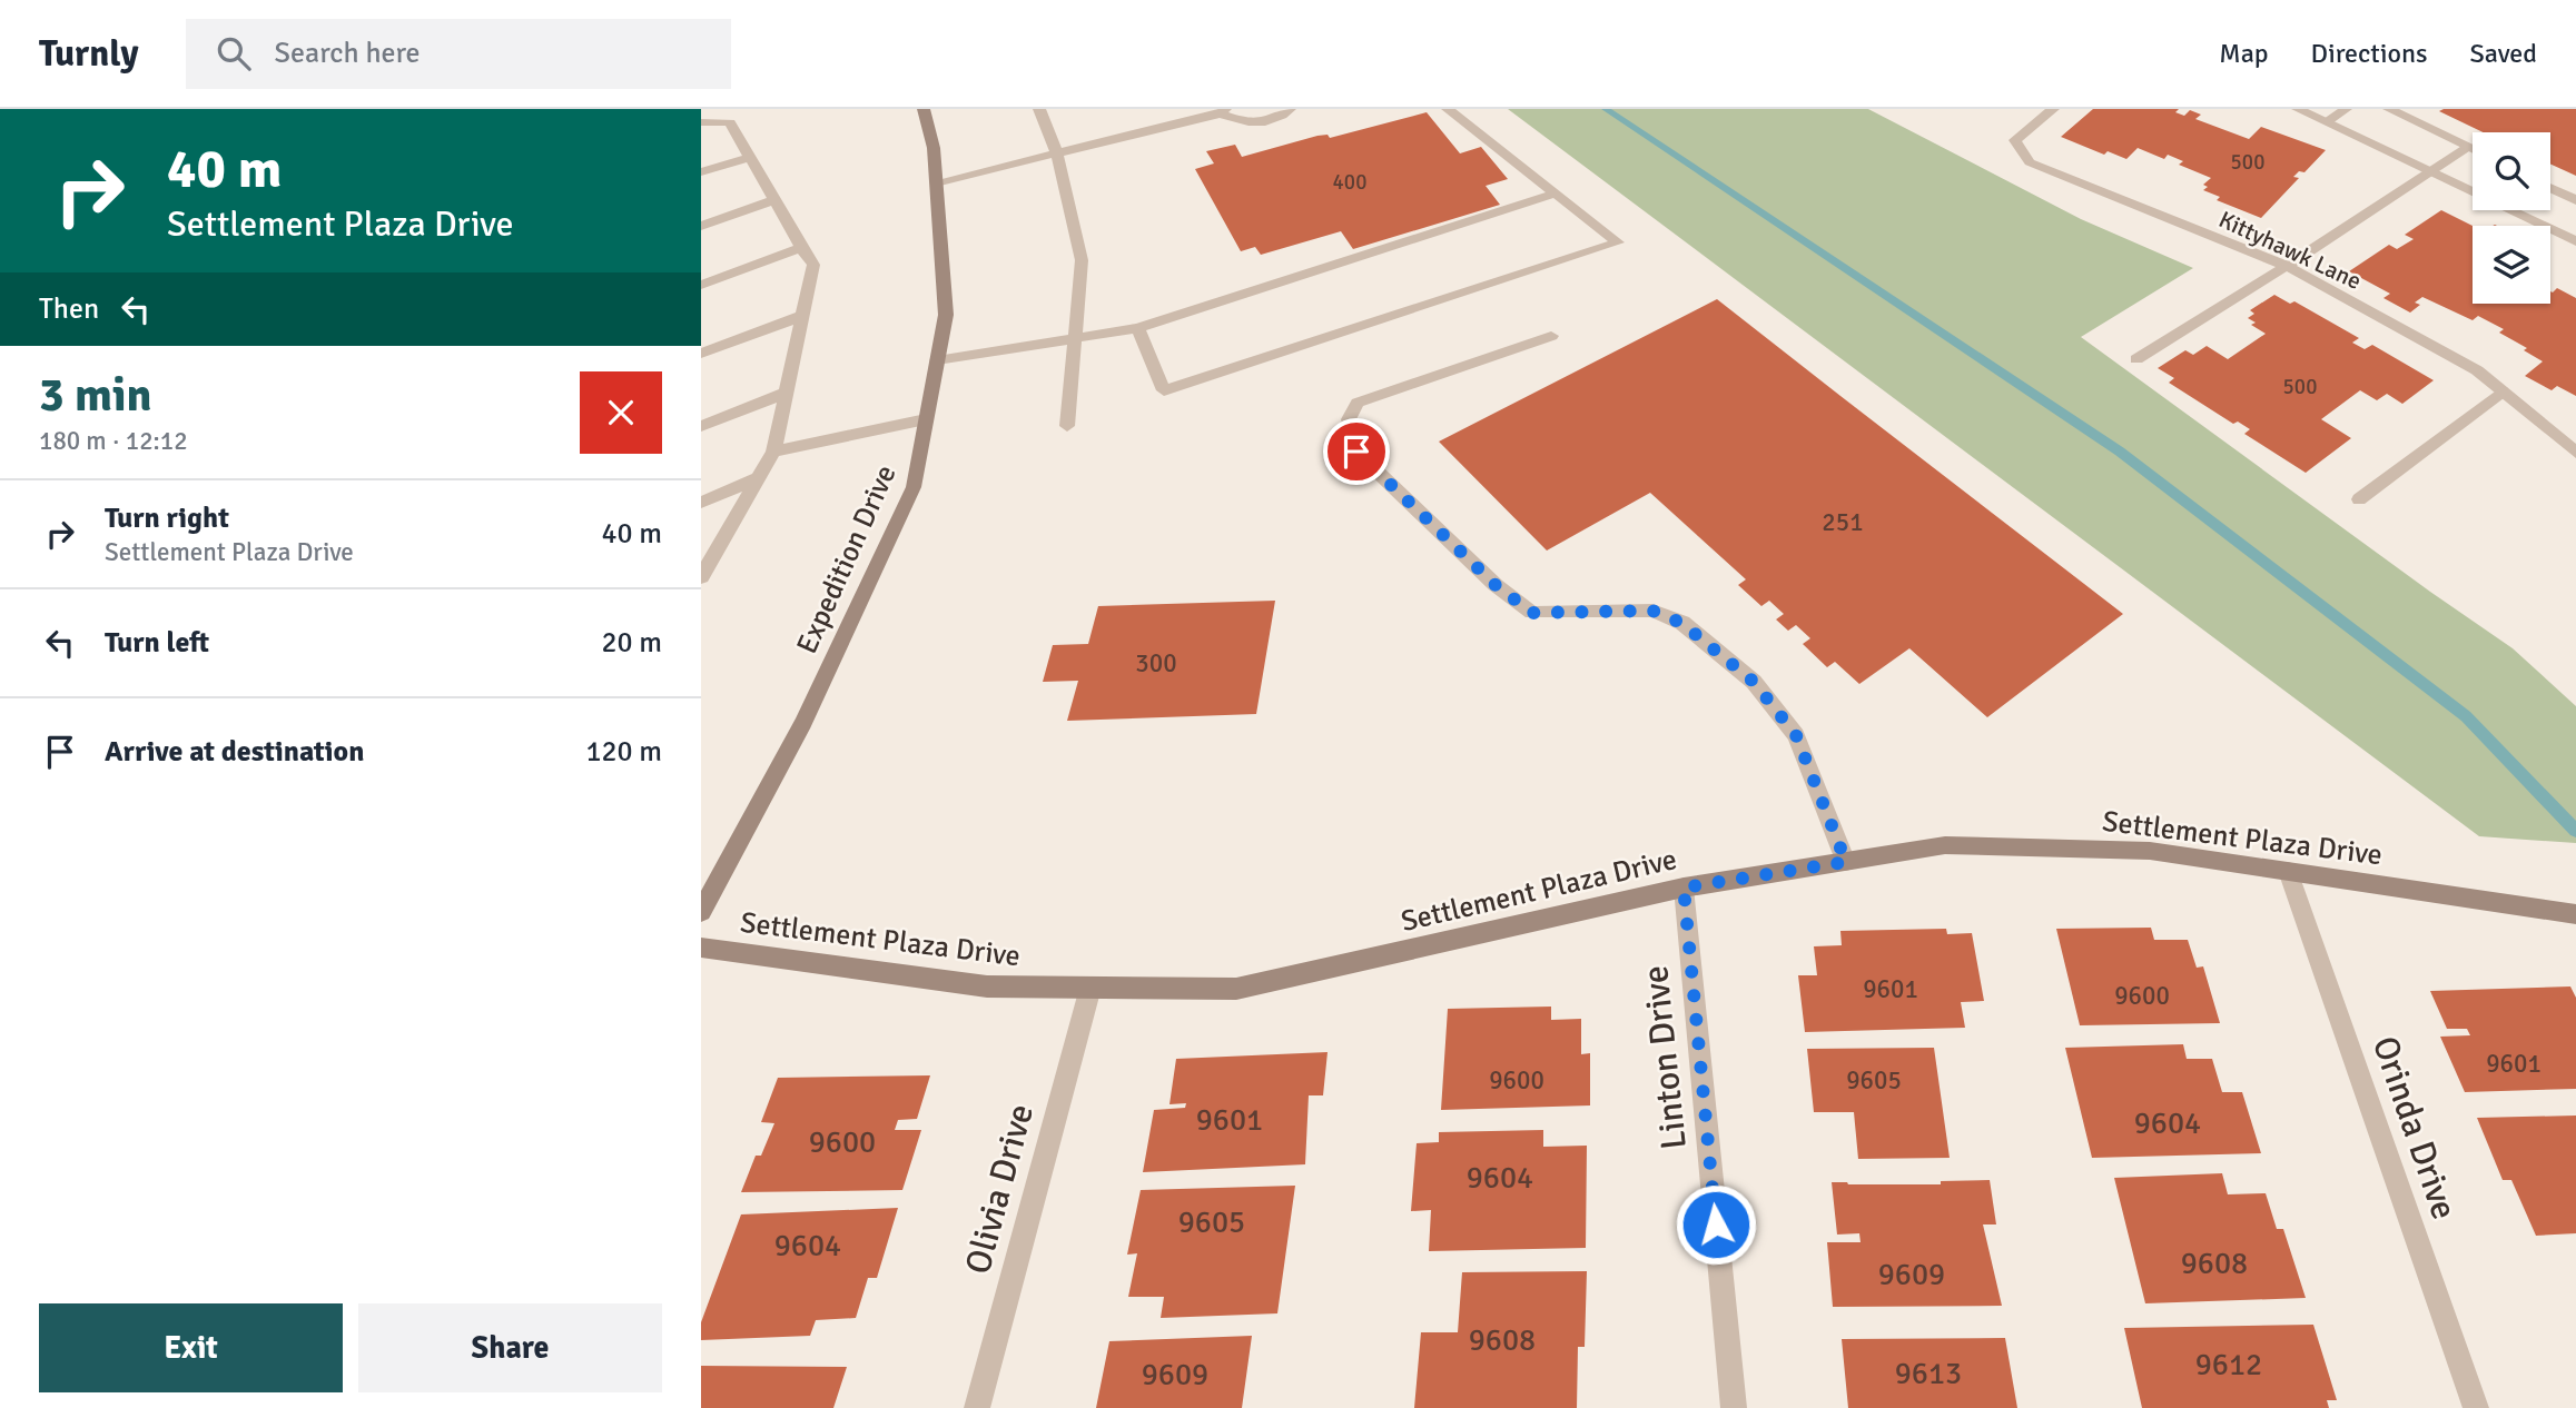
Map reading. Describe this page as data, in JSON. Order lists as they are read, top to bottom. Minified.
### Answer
{"streets":{"street":["Kittyhawk Lane","Expedition Drive","Settlement Plaza Drive","Linton Drive","Orinda Drive","Olivia Drive"]},"crossings":[["Settlement Plaza Drive","Linton Drive"],["Settlement Plaza Drive","Orinda Drive"],["Settlement Plaza Drive","Olivia Drive"]],"house_numbers":["500","400","500","251","300","9601","9600","9601","9600","9605","9601","9604","9600","9604","9605","9604","9608","9609","9608","9612","9613","9609"],"page":{"header":"Turnly","search":"Search here","nav":["Map","Directions","Saved"],"turn":["40 m","Settlement Plaza Drive"],"then":"Then","heading":["3 min","180 m · 12:12"],"list":[{"name":"Turn right","note":"Settlement Plaza Drive","value":"40 m"},{"name":"Turn left","value":"20 m"},{"name":"Arrive at destination","value":"120 m"}],"buttons":["Exit","Share"]}}
